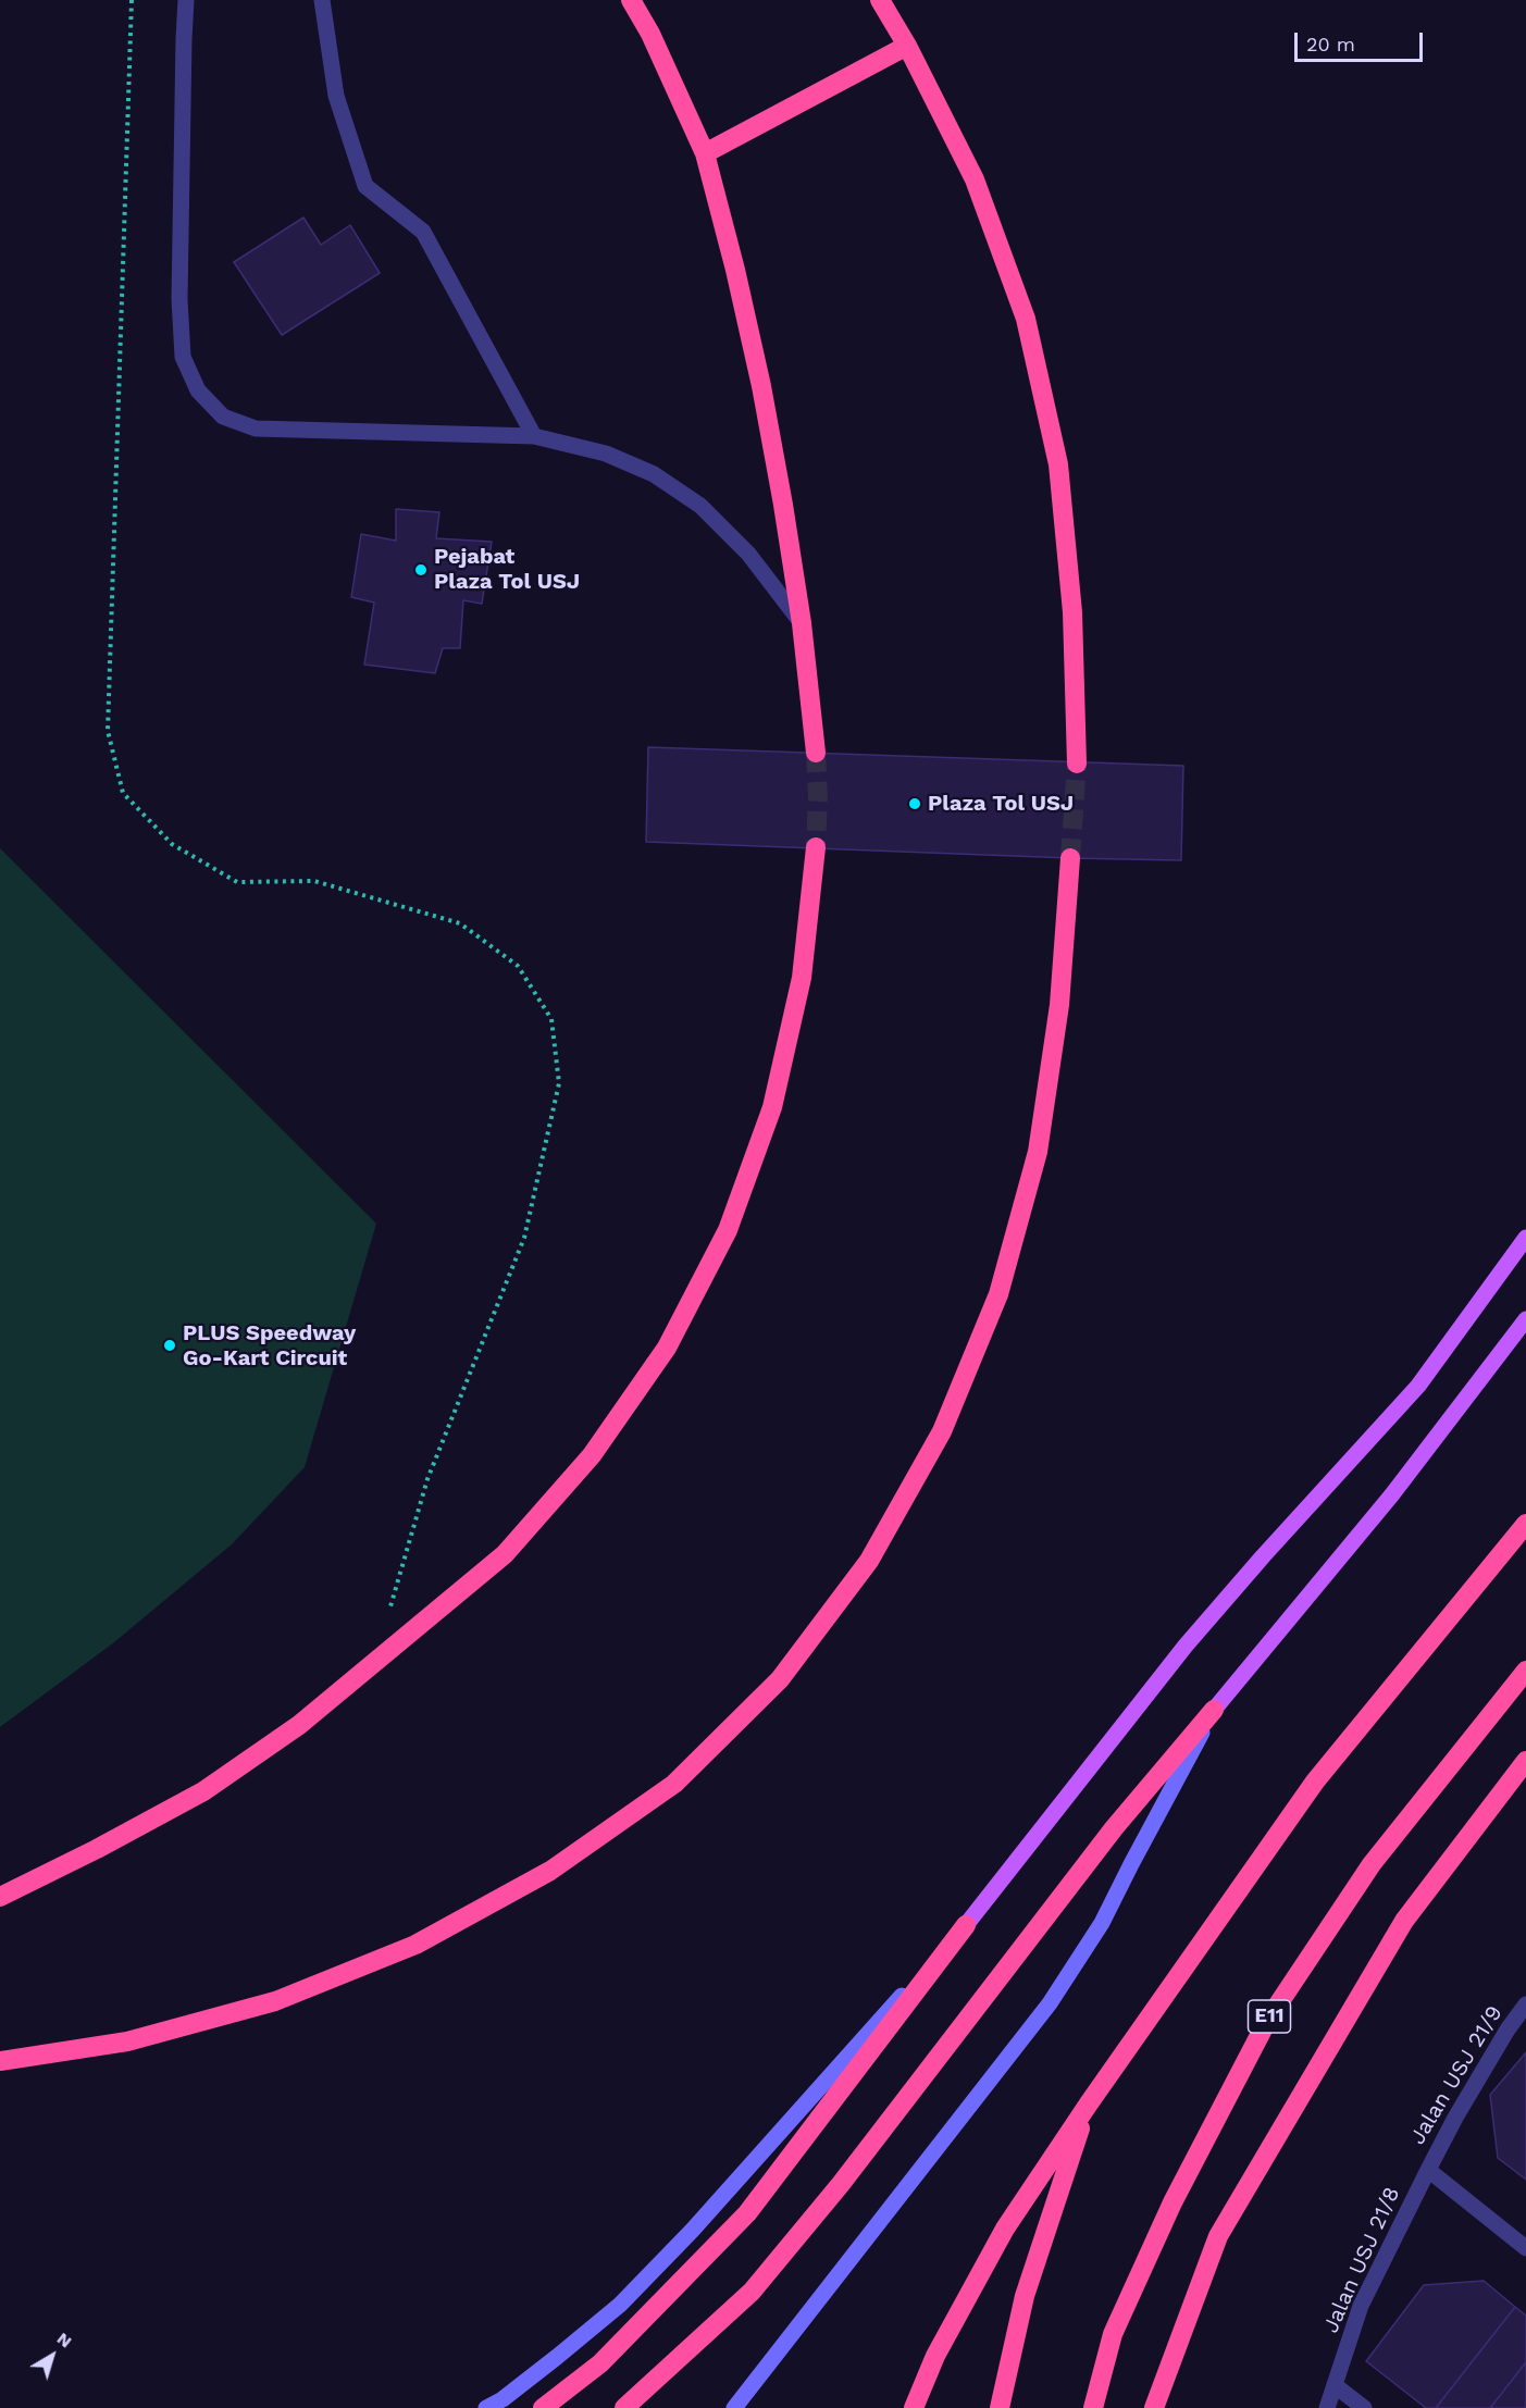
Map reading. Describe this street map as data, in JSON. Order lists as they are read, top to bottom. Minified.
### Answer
{"streets":{"highway":["E11"],"street":["Jalan USJ 21/9","Jalan USJ 21/8"]},"crossings":[["Jalan USJ 21/9","Jalan USJ 21/8"]],"places":["Pejabat Plaza Tol USJ","Plaza Tol USJ","PLUS Speedway Go-Kart Circuit"],"scale_bar":"20 m","north":"top right"}
